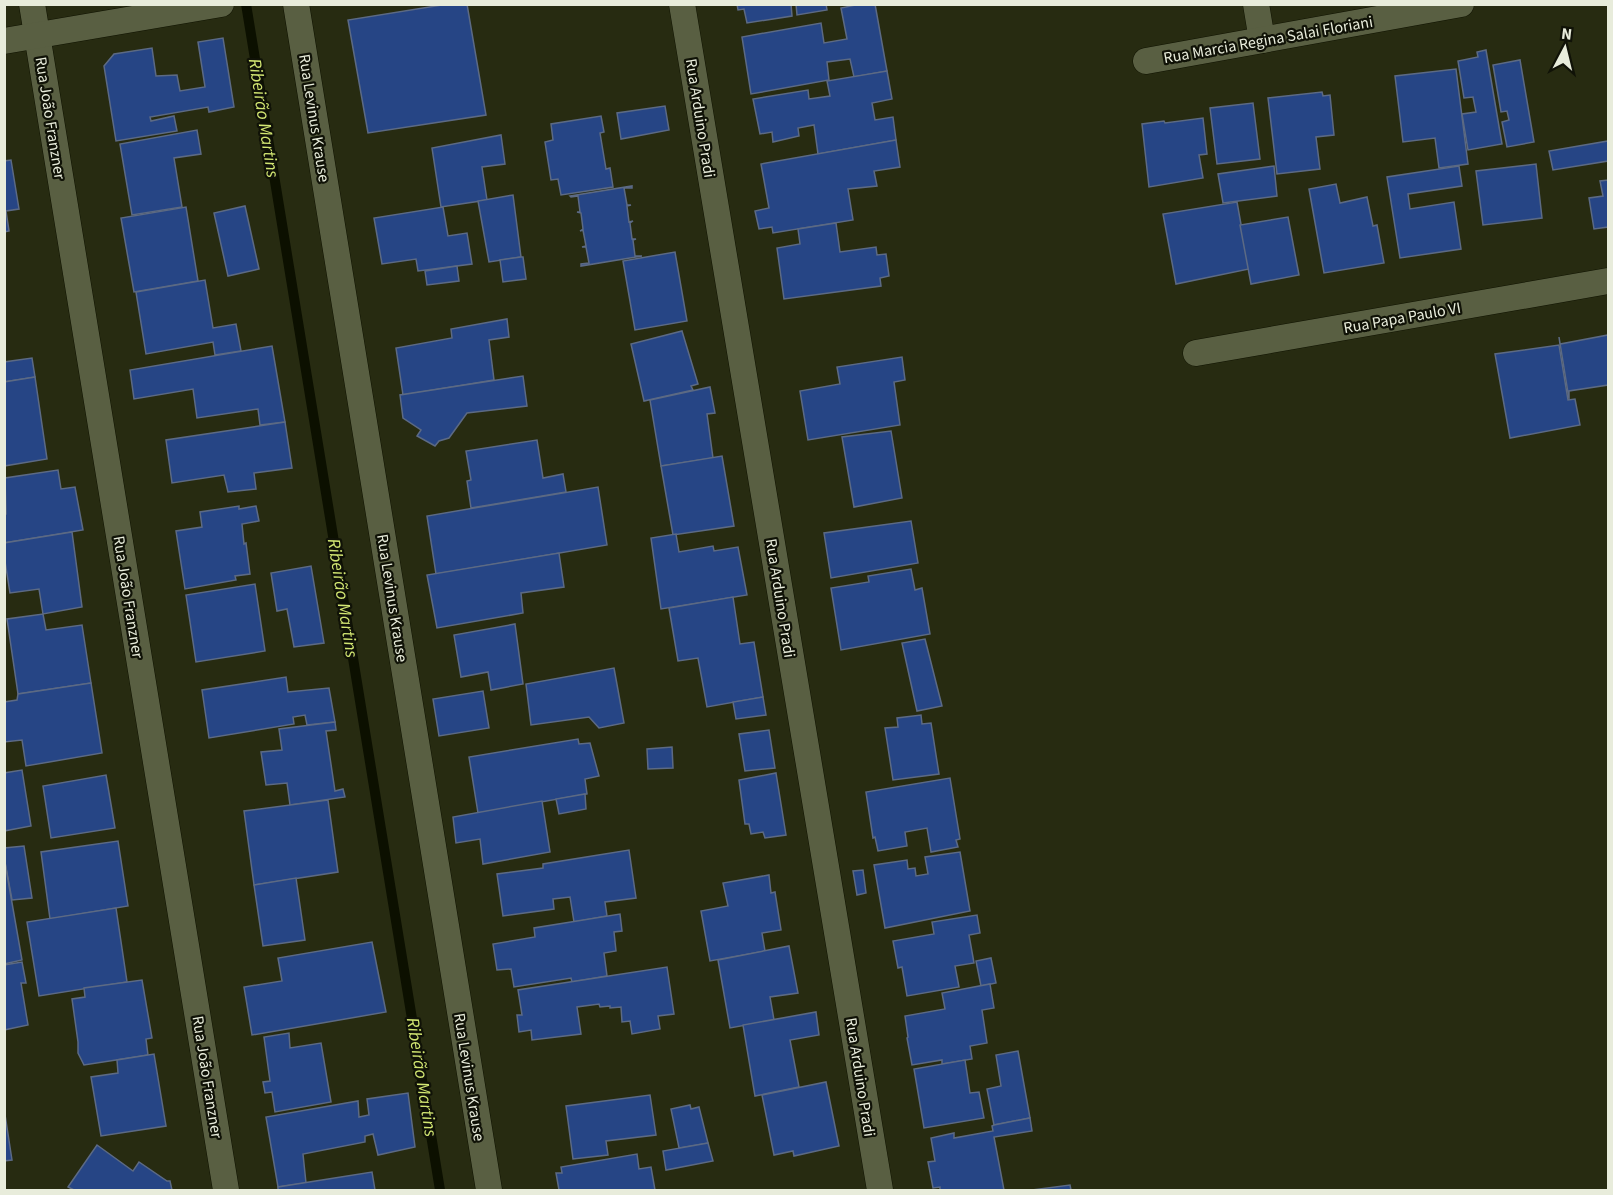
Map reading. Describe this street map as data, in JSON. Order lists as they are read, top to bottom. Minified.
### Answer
{"streets":{"street":["Rua Marcia Regina Salai Floriani","Rua João Franzner","Rua Levinus Krause","Rua Arduino Pradi","Rua Papa Paulo VI"]},"water":["Ribeirão Martins"],"north":"top"}
